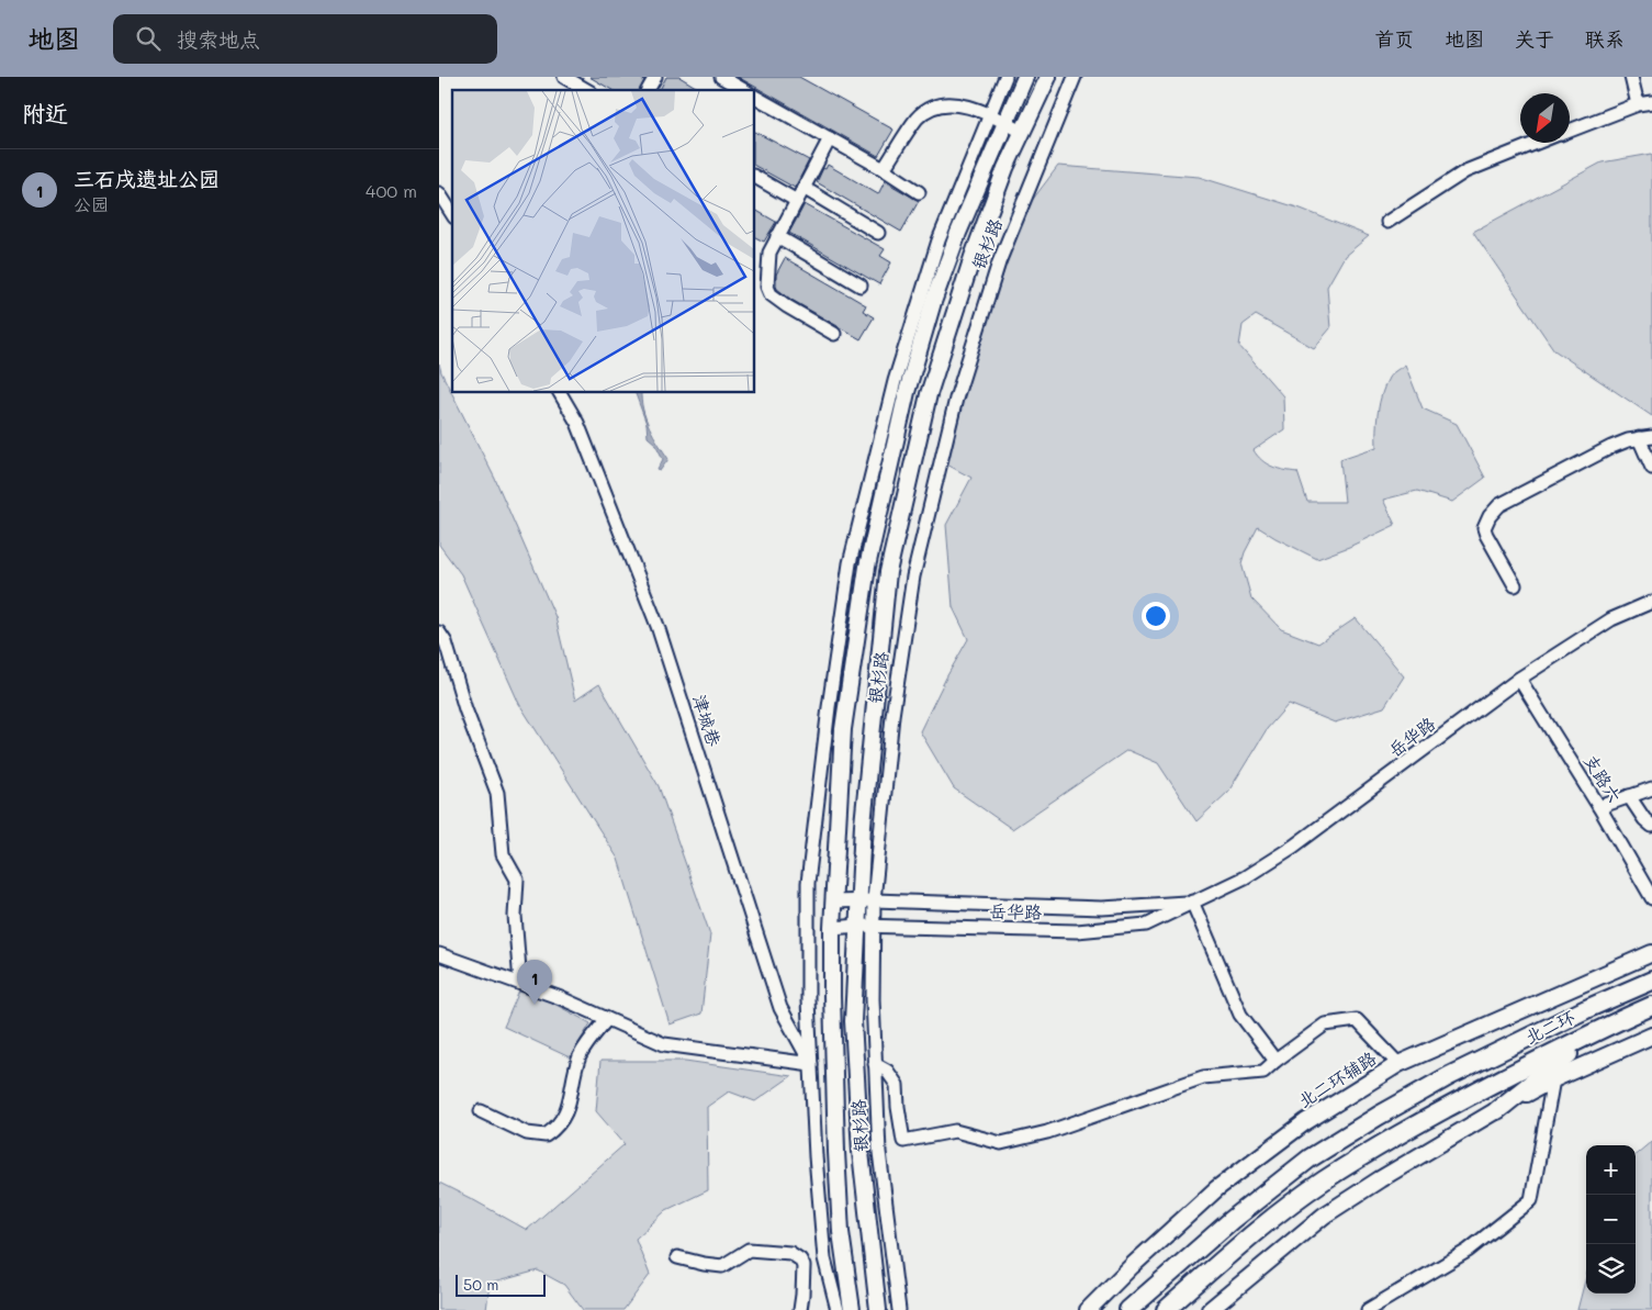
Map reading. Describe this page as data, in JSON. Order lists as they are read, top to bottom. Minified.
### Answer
{"streets":{"highway":["北二环"],"main road":["银杉路","北二环辅路"],"street":["津城巷","岳华路","支路六"]},"crossings":[["银杉路","岳华路"],["岳华路","支路六"]],"scale_bar":"50 m","north":"bottom left","page":{"header":"地图","search":"搜索地点","nav":["首页","地图","关于","联系"],"heading":"附近","list":[{"mark":"1","name":"三石戌遗址公园","note":"公园","value":"400 m"}],"pins":"1","map_buttons":["+","−"],"scale":"50 m"}}
